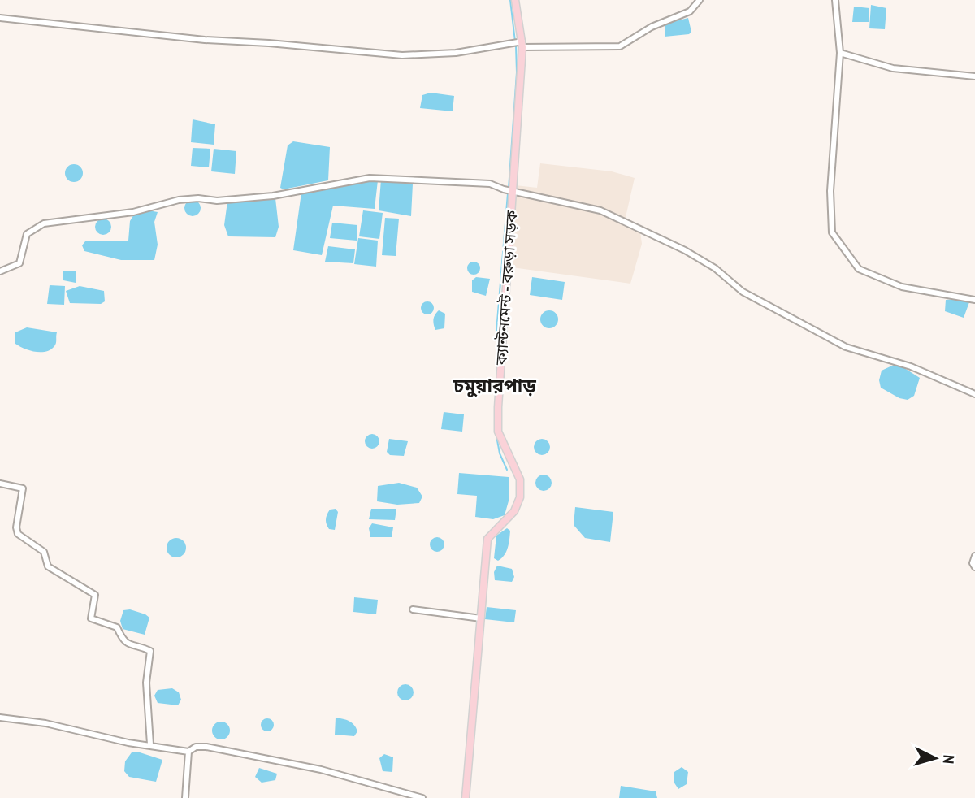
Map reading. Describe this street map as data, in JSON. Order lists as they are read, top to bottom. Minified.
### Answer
{"streets":{"main road":["ক্যান্টনমেন্ট - বরুড়া সড়ক"]},"districts":["চমুয়ারপাড়"],"north":"right"}
